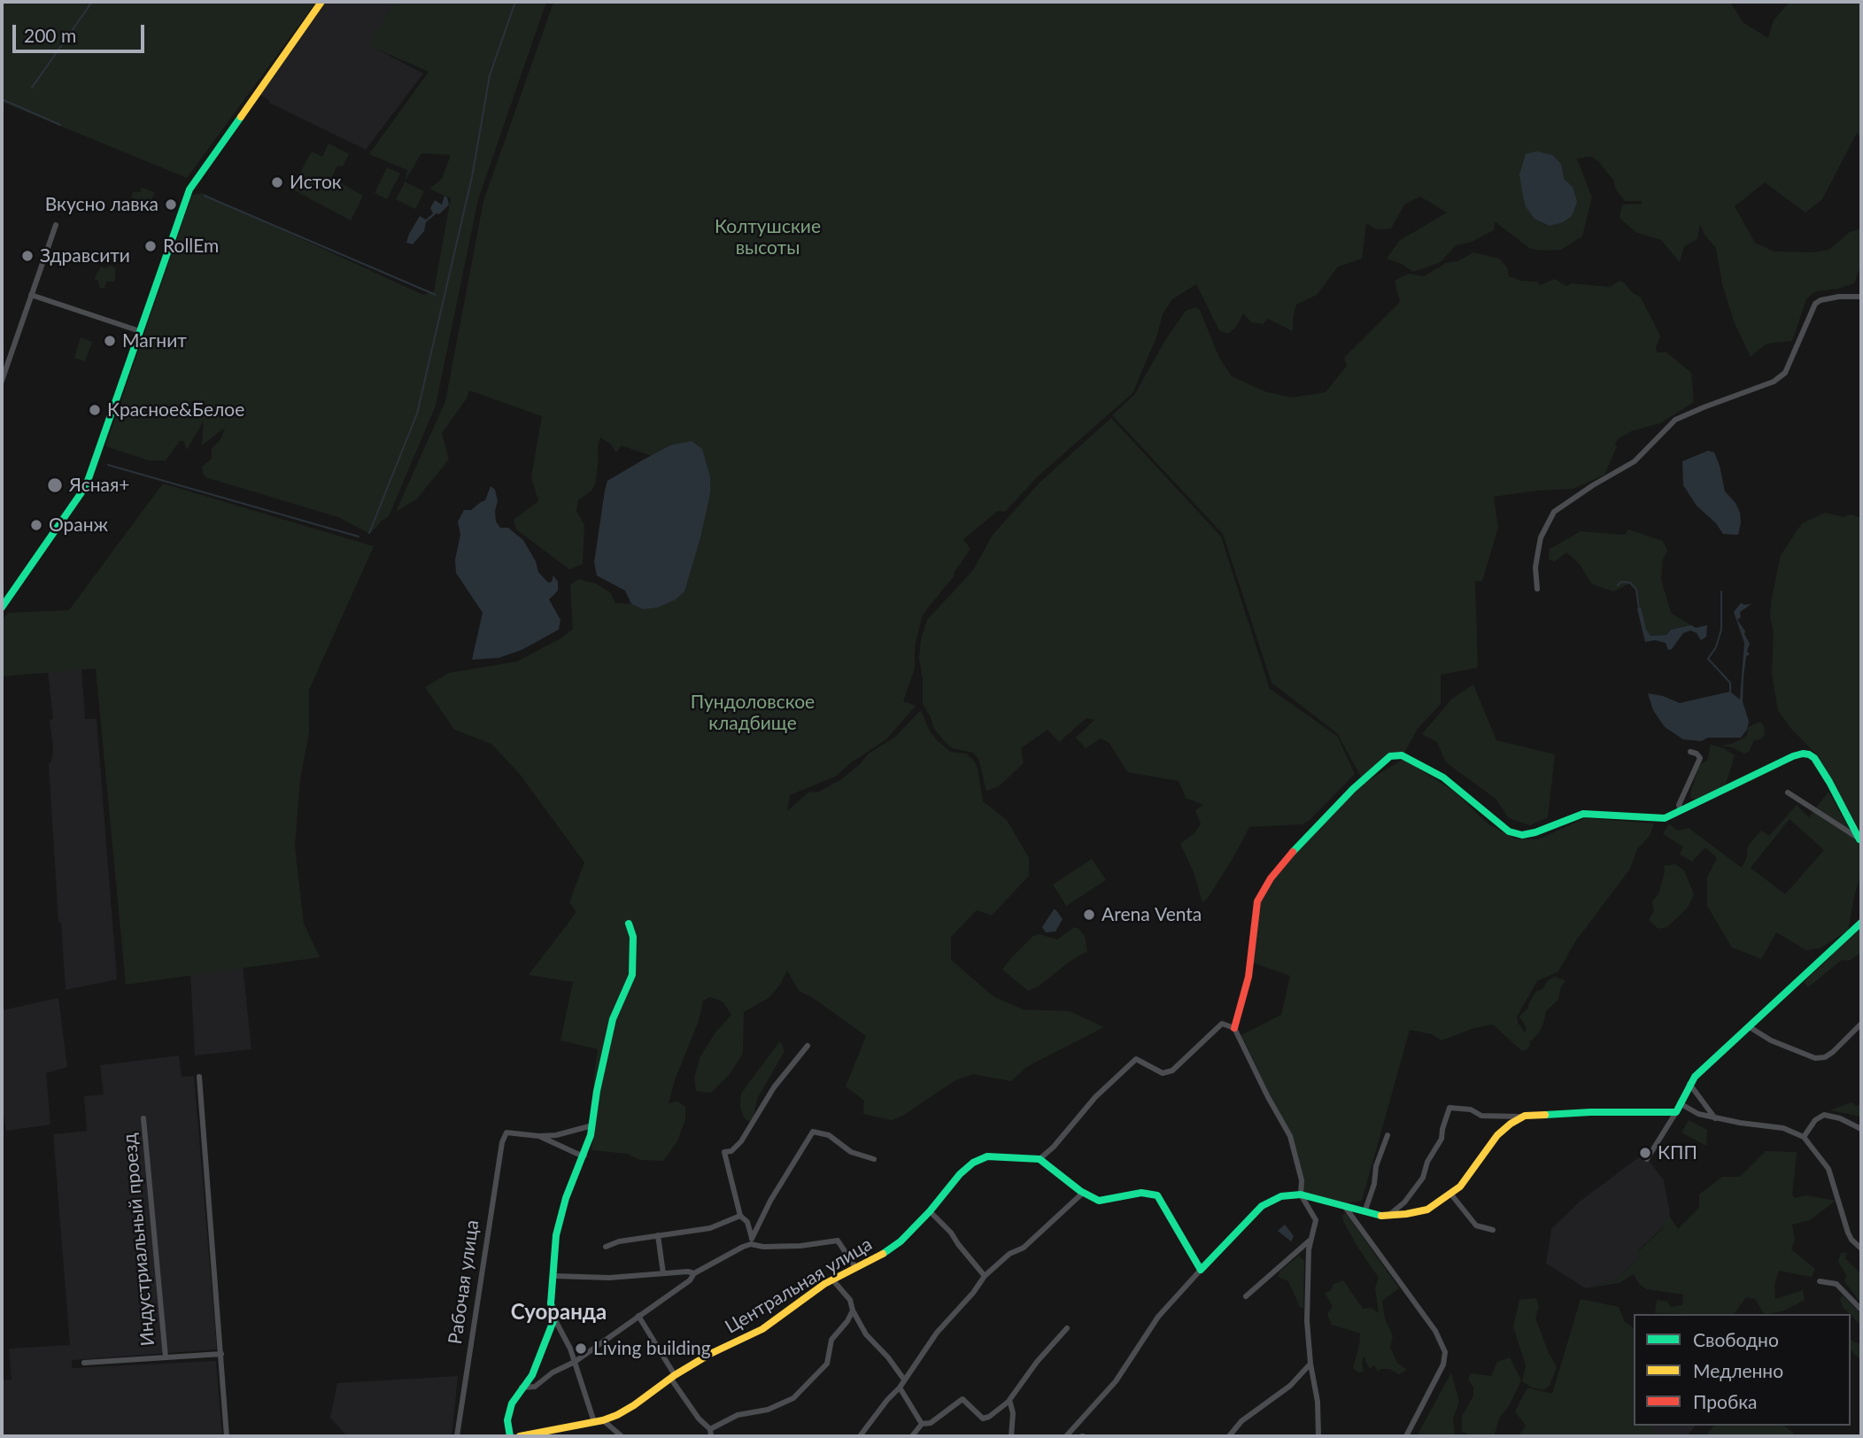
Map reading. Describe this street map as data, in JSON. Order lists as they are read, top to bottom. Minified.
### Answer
{"streets":{"street":["Индустриальный проезд","Рабочая улица","Центральная улица"]},"districts":["Суоранда"],"parks":["Колтушские высоты","Пундоловское кладбище"],"places":["Исток","Вкусно лавка","RollEm","Здравсити","Магнит","Красное&Белое","Ясная+","Оранж","Arena Venta","КПП","Living building"],"legend":["Свободно","Медленно","Пробка"],"scale_bar":"200 m"}
